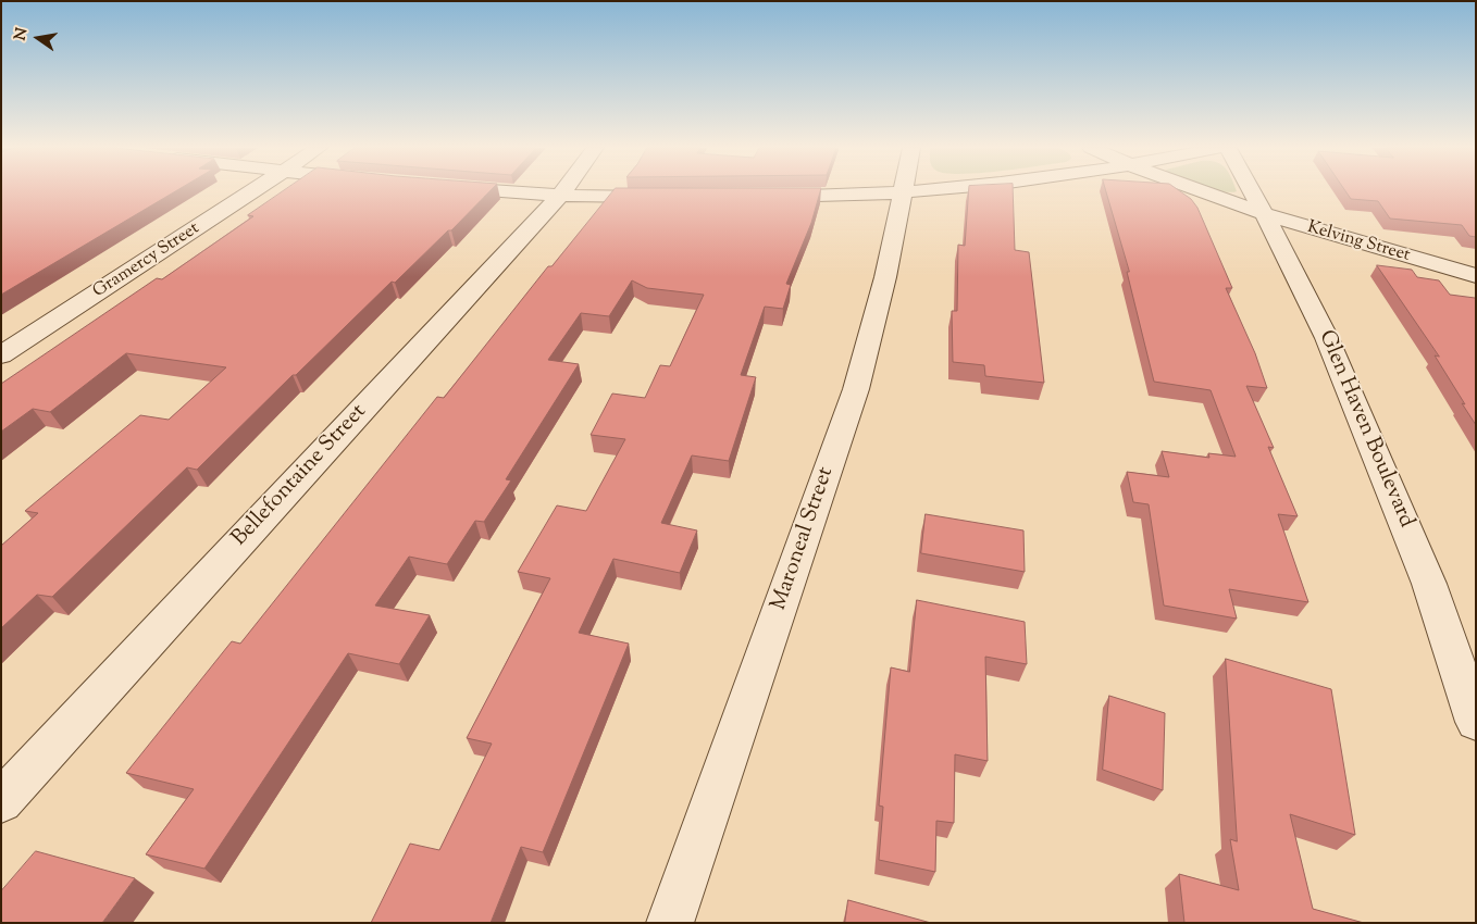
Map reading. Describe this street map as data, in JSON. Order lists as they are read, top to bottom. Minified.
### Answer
{"streets":{"street":["Kelving Street","Gramercy Street","Glen Haven Boulevard","Bellefontaine Street","Maroneal Street"]},"crossings":[["Kelving Street","Glen Haven Boulevard"]],"north":"left"}
